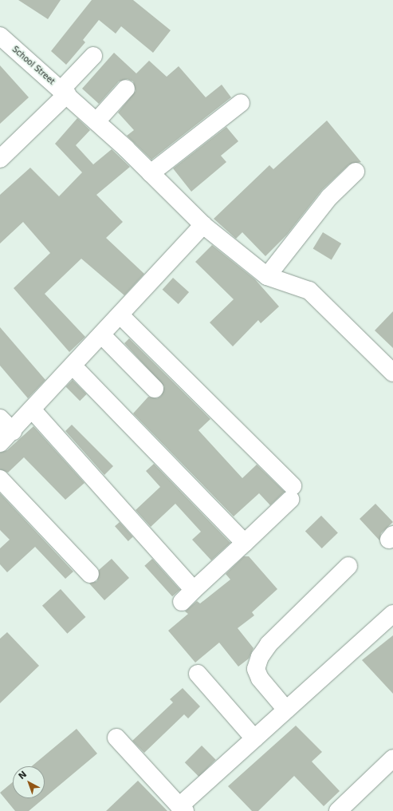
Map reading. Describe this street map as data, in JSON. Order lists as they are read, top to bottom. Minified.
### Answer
{"streets":{"street":["School Street"]},"north":"top left"}
